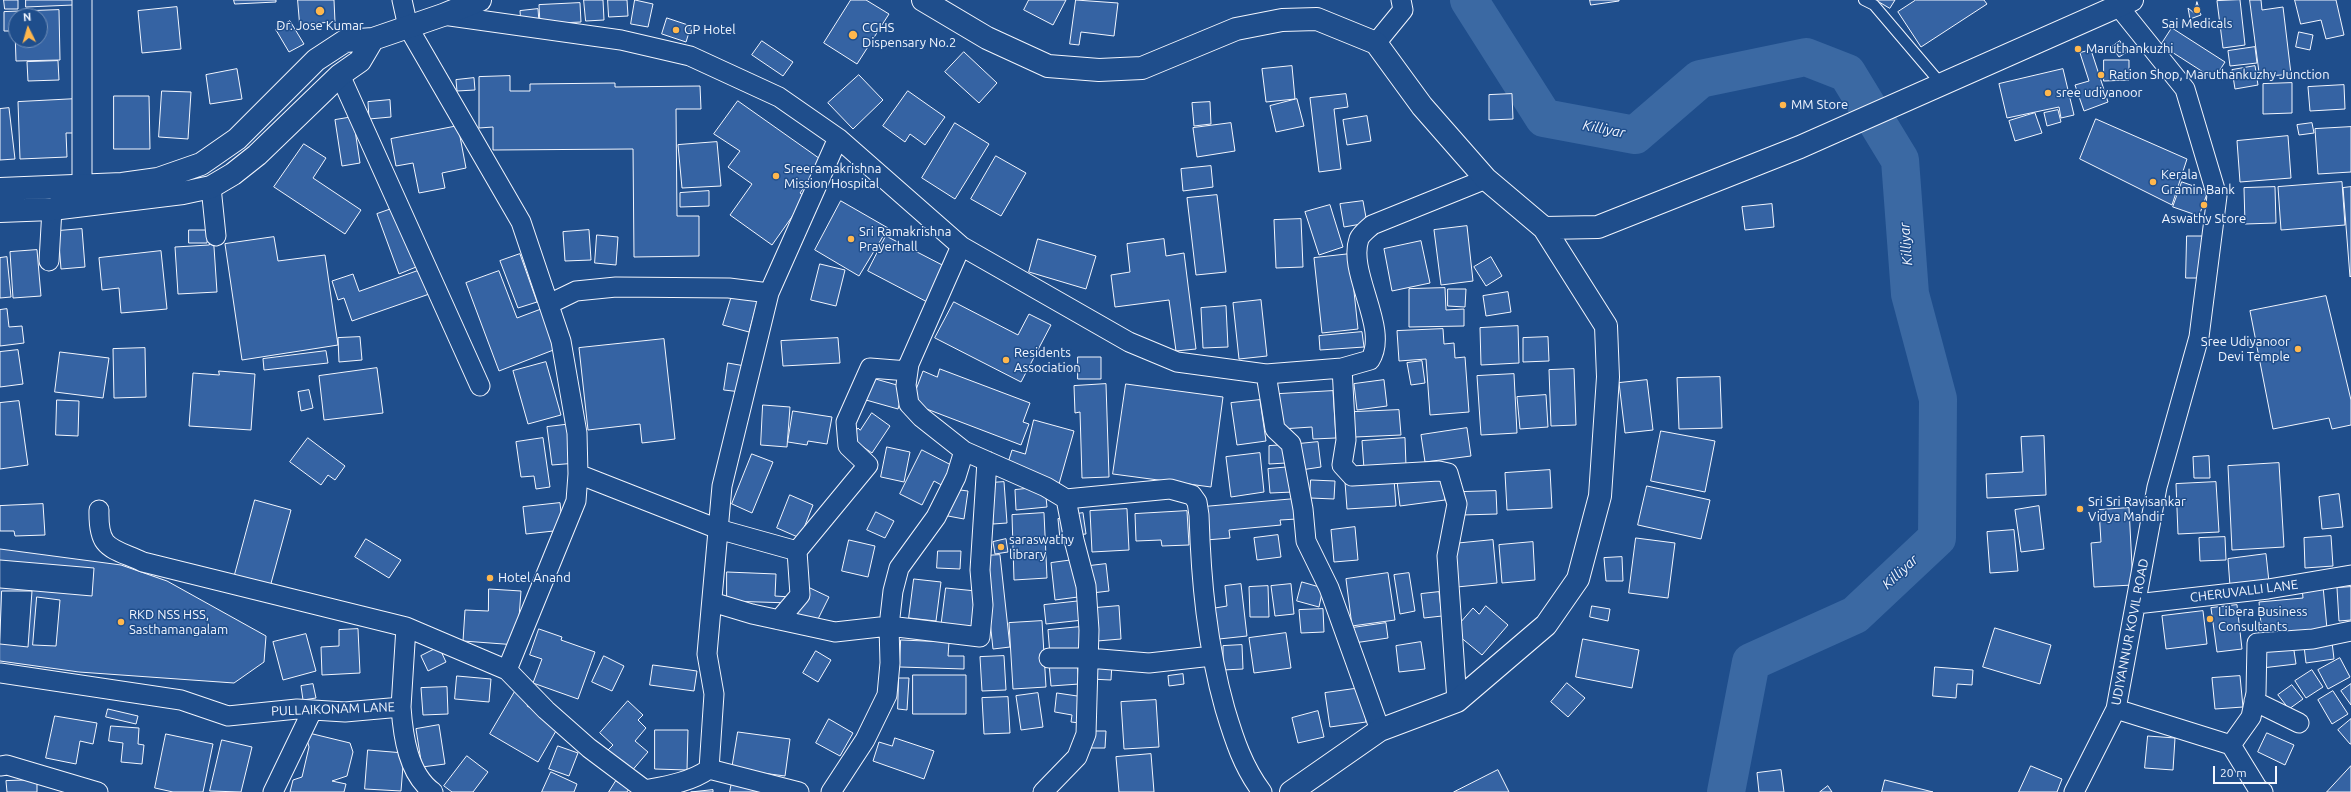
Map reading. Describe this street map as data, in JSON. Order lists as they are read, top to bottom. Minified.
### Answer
{"streets":{"street":["CHERUVALLI LANE","UDIYANNUR KOVIL ROAD","PULLAIKONAM LANE"]},"crossings":[["CHERUVALLI LANE","UDIYANNUR KOVIL ROAD"]],"water":["Killiyar"],"places":["Sai Medicals","Dr. Jose Kumar","GP Hotel","CGHS Dispensary No.2","Maruthankuzhi","Ration Shop, Maruthankuzhy Junction","sree udiyanoor","MM Store","Sreeramakrishna Mission Hospital","Kerala Gramin Bank","Aswathy Store","Sri Ramakrishna Prayerhall","Sree Udiyanoor Devi Temple","Residents Association","Sri Sri Ravisankar Vidya Mandir","saraswathy library","Hotel Anand","Libera Business Consultants","RKD NSS HSS, Sasthamangalam"],"scale_bar":"20 m","north":"top"}
